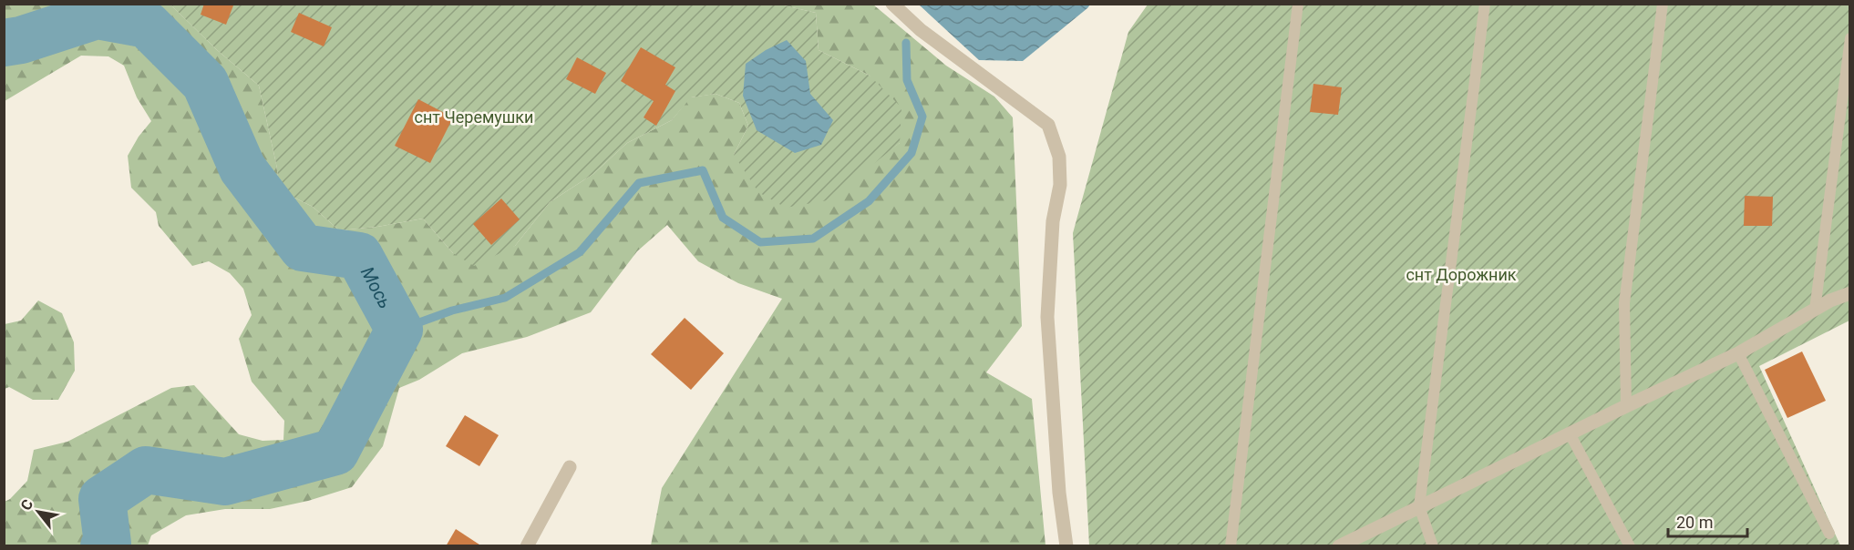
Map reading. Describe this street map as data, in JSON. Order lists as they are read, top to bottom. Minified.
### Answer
{"water":["Мось"],"parks":["снт Черемушки","снт Дорожник"],"scale_bar":"20 m","north":"top left"}
